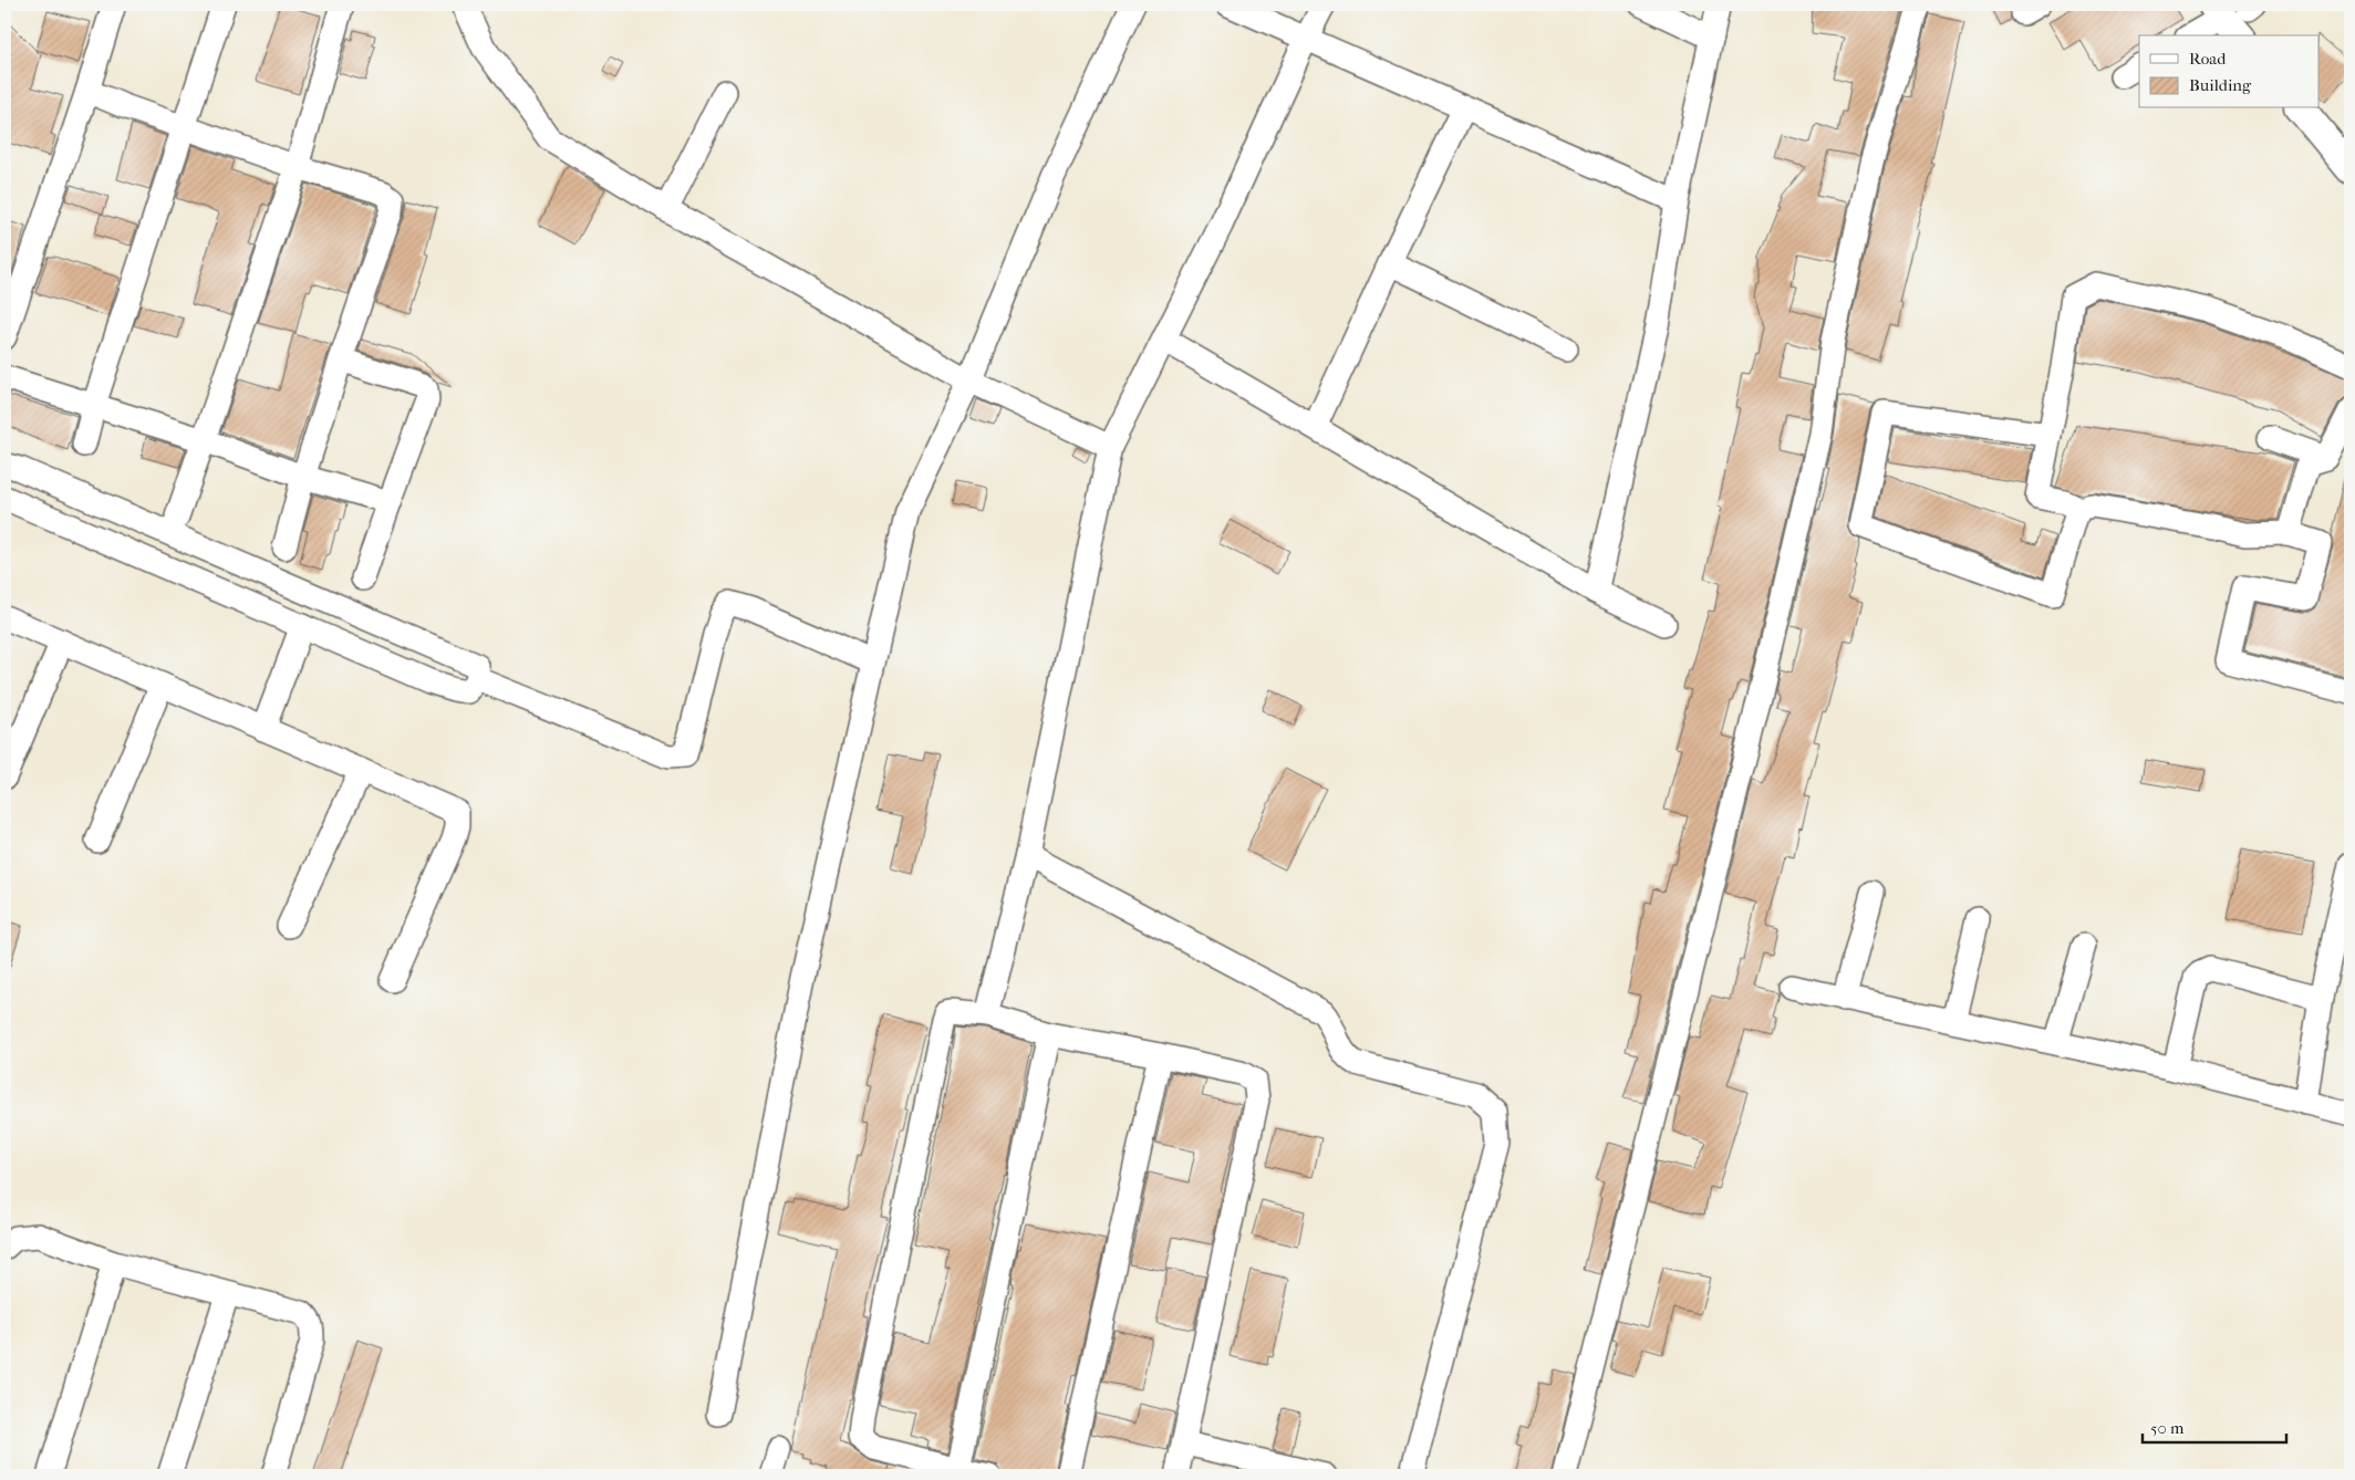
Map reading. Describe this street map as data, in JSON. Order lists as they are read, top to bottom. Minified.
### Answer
{"legend":["Road","Building"],"scale_bar":"50 m"}
